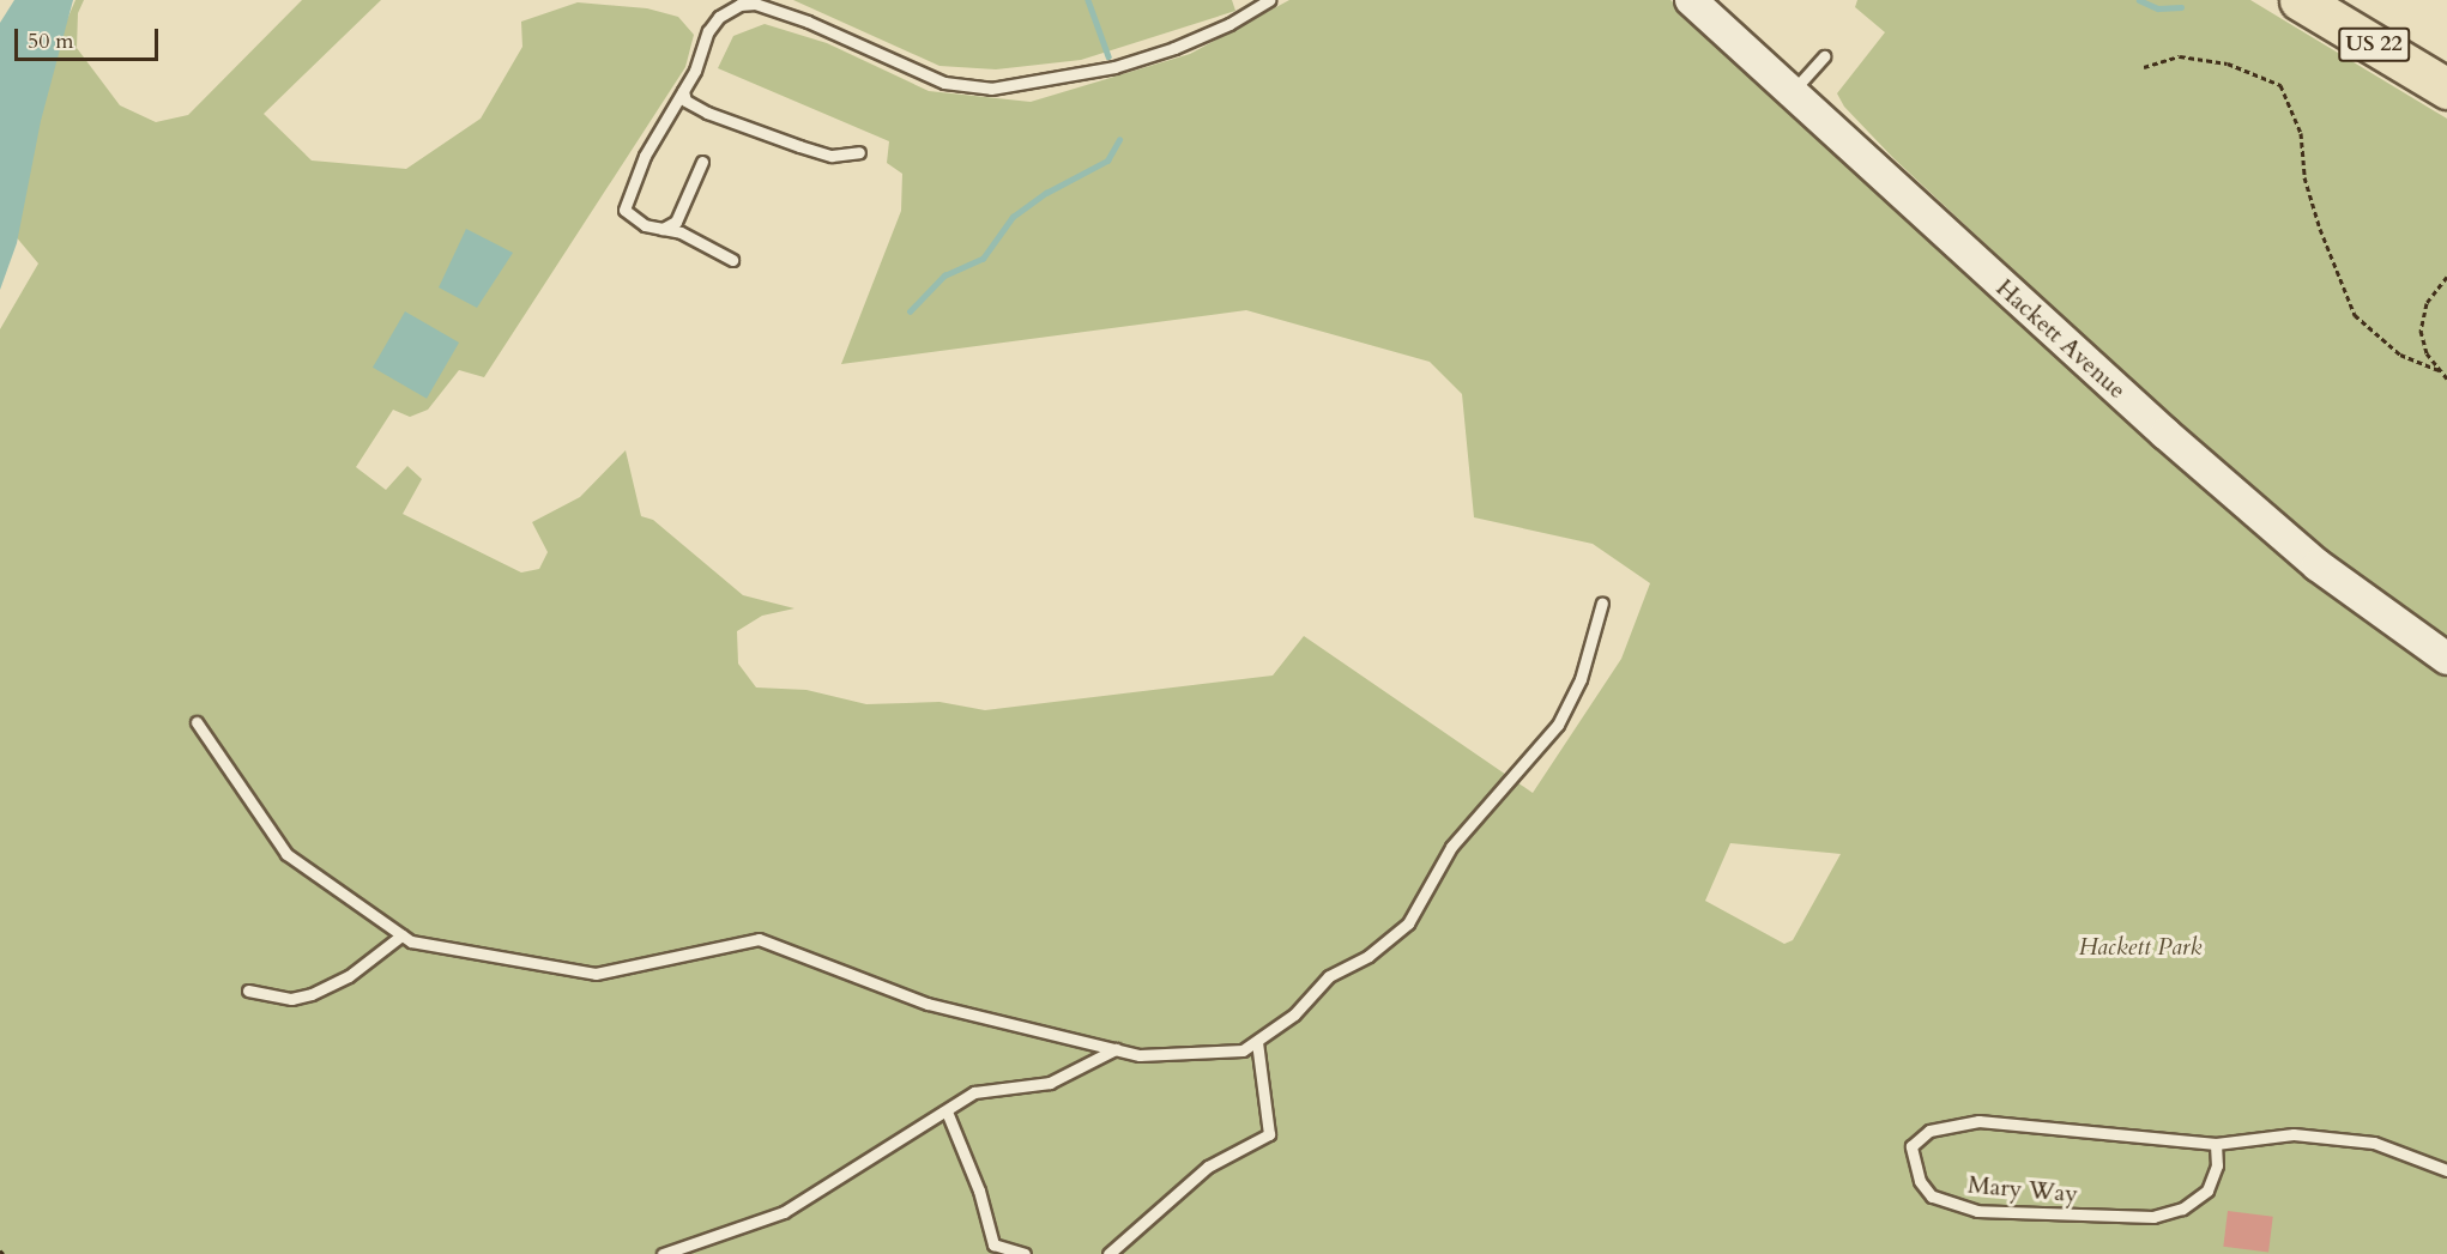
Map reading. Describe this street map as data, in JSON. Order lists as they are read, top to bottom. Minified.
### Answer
{"streets":{"highway":["US 22"],"main road":["Hackett Avenue"],"lane":["Mary Way"]},"parks":["Hackett Park"],"scale_bar":"50 m"}
